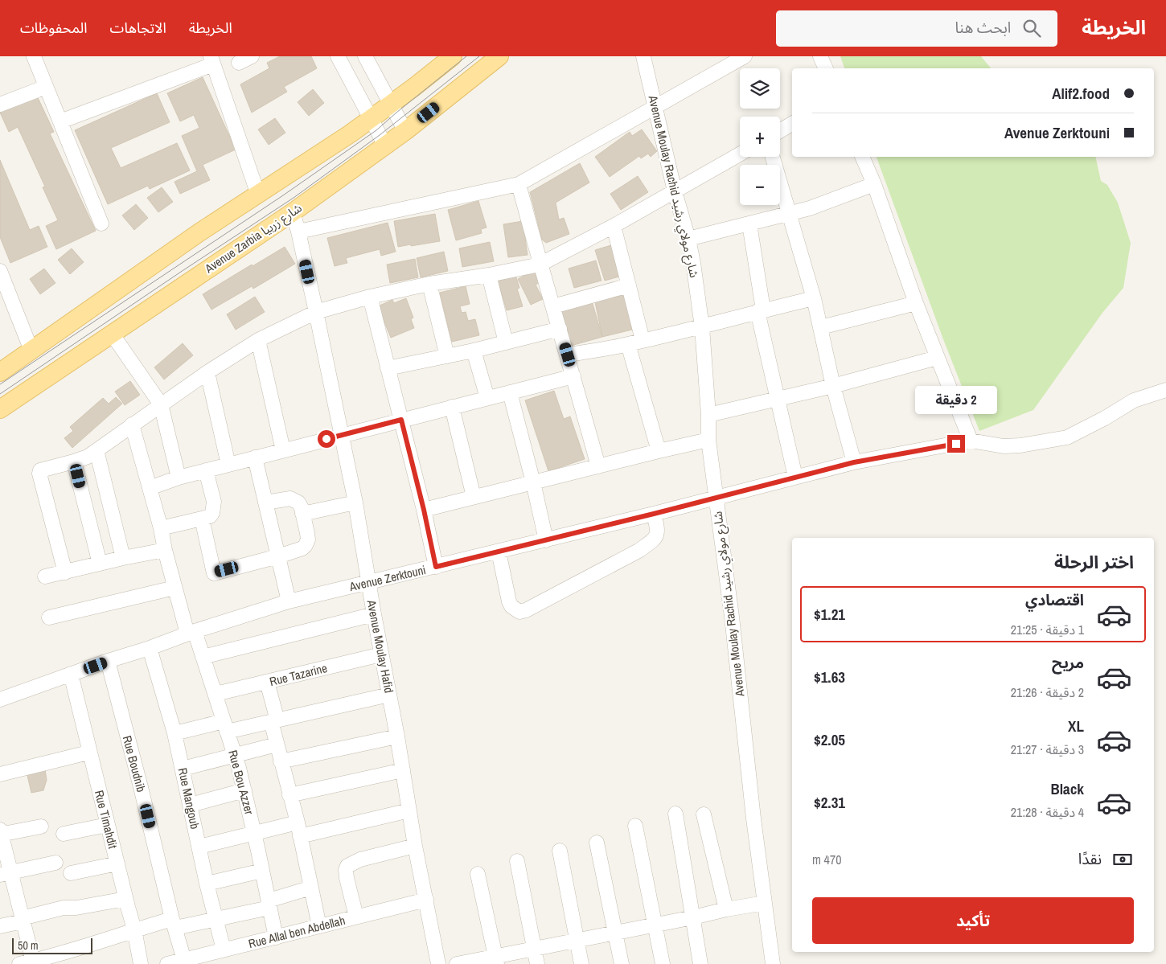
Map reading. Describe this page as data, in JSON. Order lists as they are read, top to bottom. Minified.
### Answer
{"streets":{"main road":["Avenue Zarbia شارع زربيا"],"street":["Avenue Moulay Rachid شارع مولاي رشيد","Avenue Zerktouni","Avenue Moulay Hafid","Rue Tazarine","Rue Boudnib","Rue Bou Azzer","Rue Mangoub","Rue Timahdit","Rue Allal ben Abdellah"]},"crossings":[["Avenue Moulay Rachid شارع مولاي رشيد","Avenue Zerktouni"],["Avenue Zarbia شارع زربيا","Avenue Moulay Hafid"],["Avenue Zerktouni","Avenue Moulay Hafid"],["Avenue Zerktouni","Rue Boudnib"],["Avenue Zerktouni","Rue Bou Azzer"],["Avenue Zerktouni","Rue Mangoub"],["Avenue Zerktouni","Rue Timahdit"],["Avenue Moulay Hafid","Rue Tazarine"],["Avenue Moulay Hafid","Rue Allal ben Abdellah"],["Rue Tazarine","Rue Bou Azzer"],["Rue Boudnib","Rue Allal ben Abdellah"],["Rue Bou Azzer","Rue Allal ben Abdellah"],["Rue Mangoub","Rue Allal ben Abdellah"]],"scale_bar":"50 m","page":{"header":"الخريطة","search":"ابحث هنا","nav":["الخريطة","الاتجاهات","المحفوظات"],"map_buttons":["+","−"],"banner":["Alif2.food","Avenue Zerktouni"],"bubble":"2 دقيقة","heading":"اختر الرحلة","list":[{"name":"اقتصادي","note":"1 دقيقة · 21:25","value":"$1.21"},{"name":"مريح","note":"2 دقيقة · 21:26","value":"$1.63"},{"name":"XL","note":"3 دقيقة · 21:27","value":"$2.05"},{"name":"Black","note":"4 دقيقة · 21:28","value":"$2.31"}],"pay":["نقدًا","470 m"],"buttons":"تأكيد","scale":"50 m"}}
